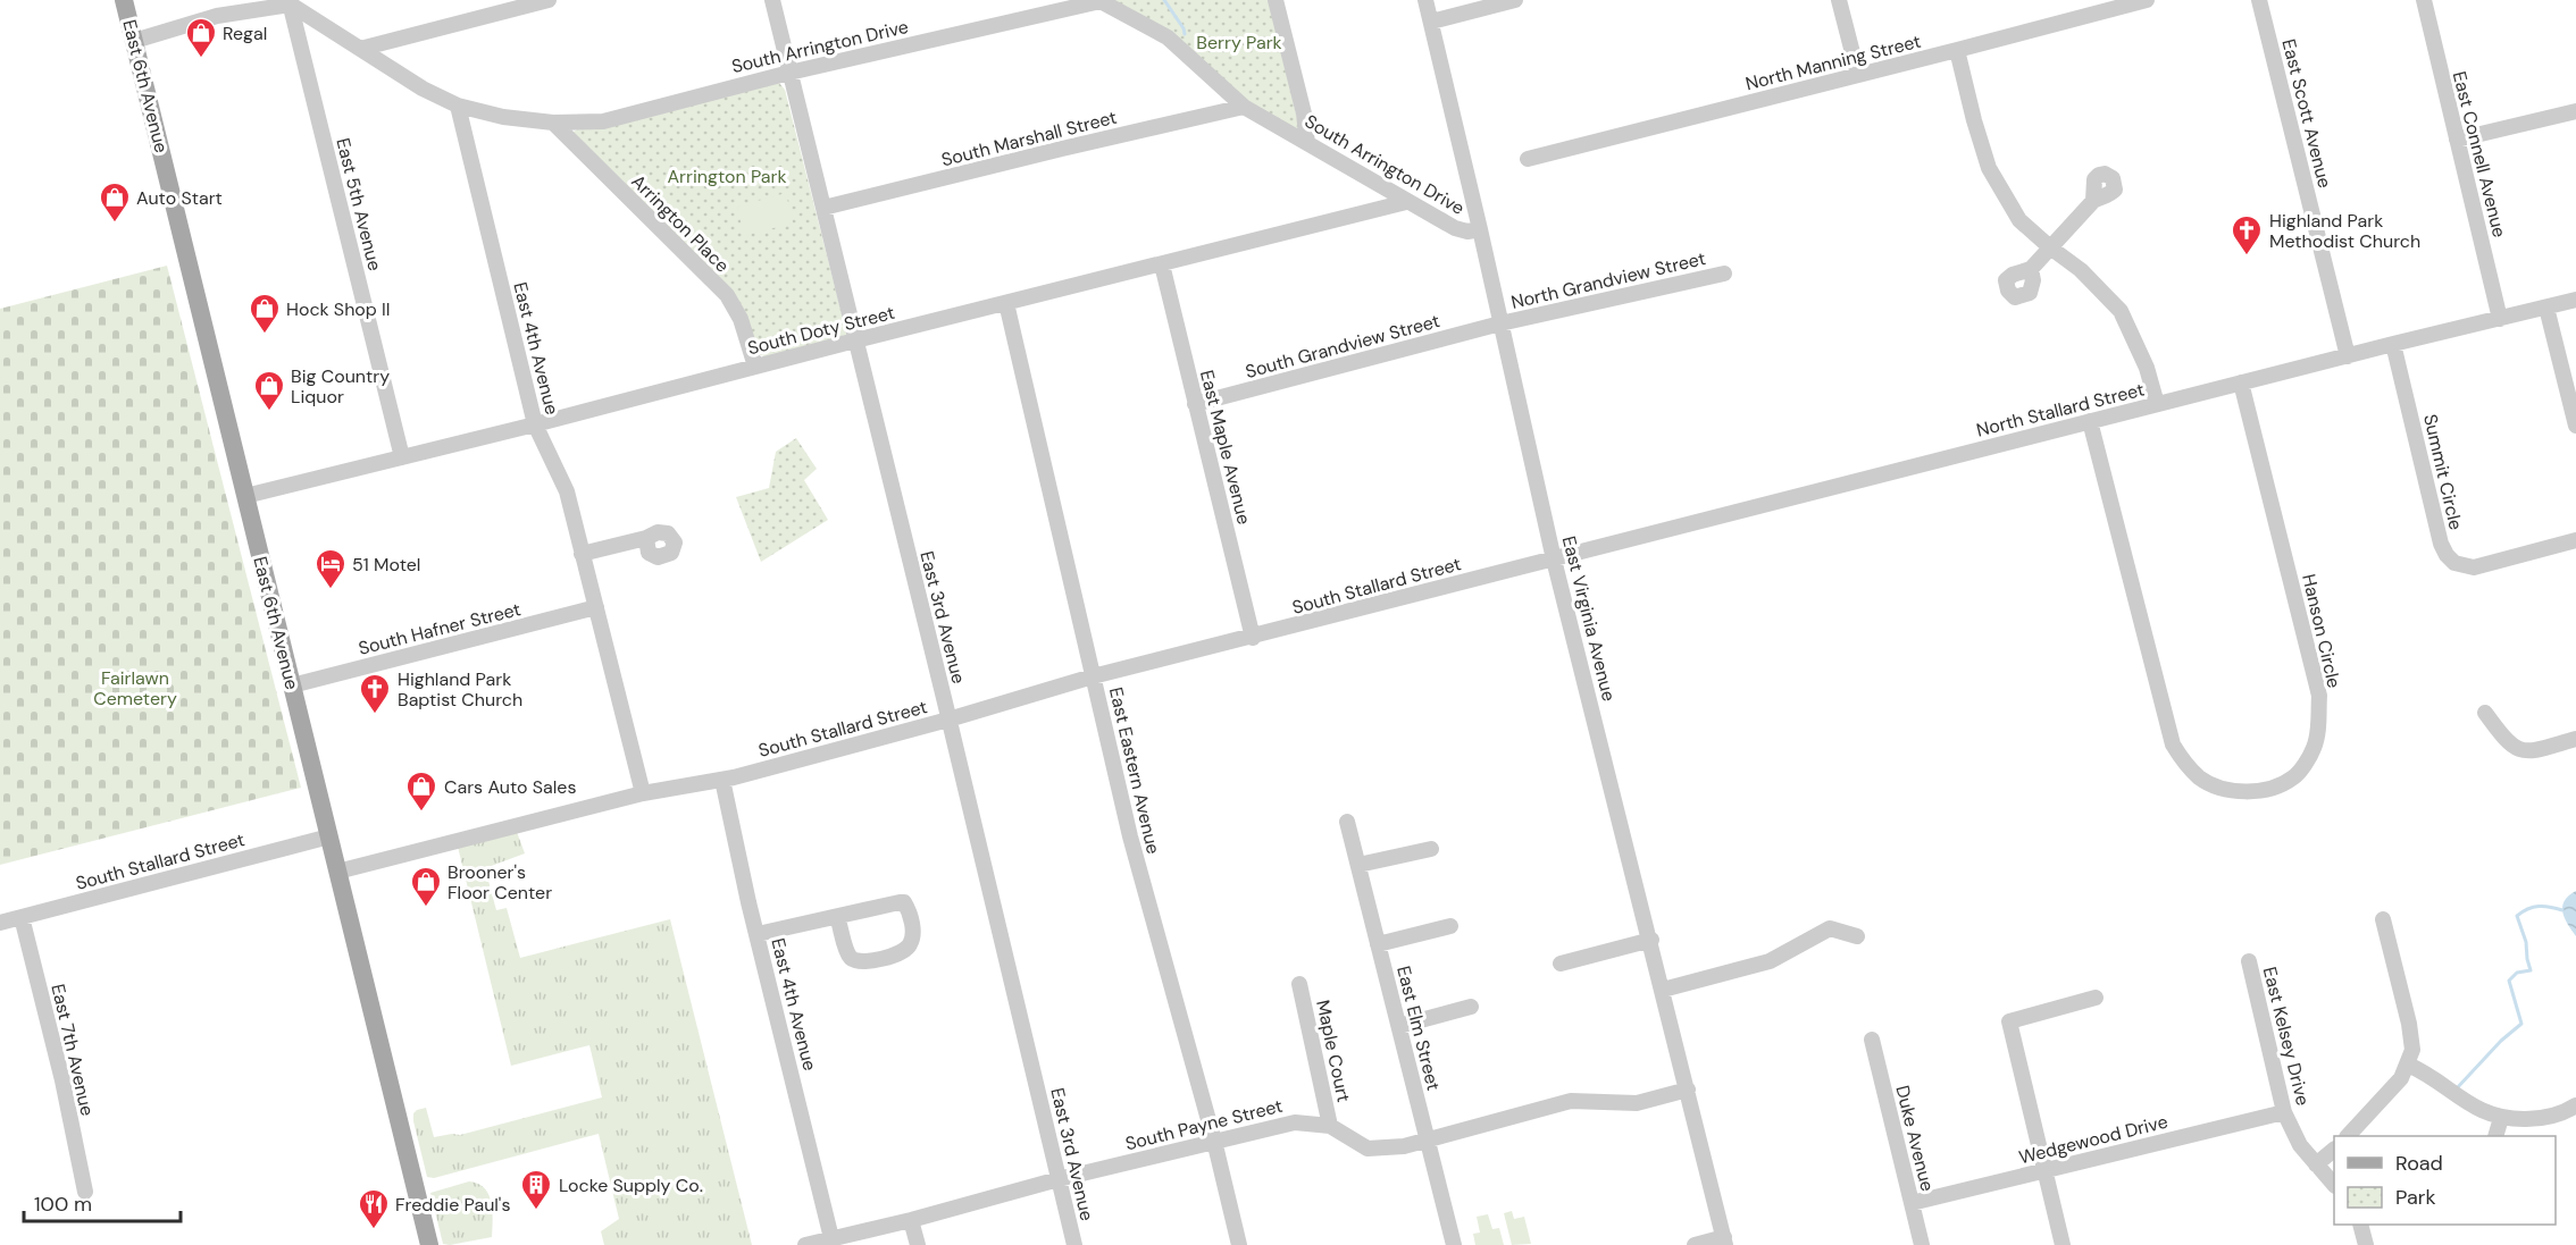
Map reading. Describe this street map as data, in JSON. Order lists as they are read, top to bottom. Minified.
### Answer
{"streets":{"main road":["East 6th Avenue"],"street":["South Arrington Drive","North Manning Street","East Scott Avenue","South Marshall Street","East Connell Avenue","East 5th Avenue","Arrington Place","North Grandview Street","South Doty Street","South Grandview Street","East 4th Avenue","North Stallard Street","East Maple Avenue","Summit Circle","South Stallard Street","East 3rd Avenue","East Virginia Avenue","South Hafner Street","Hanson Circle","East Eastern Avenue","East Elm Street","East Kelsey Drive","East 7th Avenue","Maple Court","South Payne Street","Duke Avenue","Wedgewood Drive"]},"crossings":[["South Arrington Drive","South Marshall Street"],["South Arrington Drive","East 5th Avenue"],["South Arrington Drive","Arrington Place"],["South Arrington Drive","South Doty Street"],["South Arrington Drive","East 4th Avenue"],["South Arrington Drive","East 3rd Avenue"],["South Arrington Drive","East Virginia Avenue"],["East 6th Avenue","South Doty Street"],["East 6th Avenue","South Stallard Street"],["East 6th Avenue","South Hafner Street"],["East Scott Avenue","North Stallard Street"],["South Marshall Street","East 3rd Avenue"],["East Connell Avenue","North Stallard Street"],["East 5th Avenue","South Doty Street"],["Arrington Place","South Doty Street"],["North Grandview Street","South Grandview Street"],["North Grandview Street","East Virginia Avenue"],["South Doty Street","East 4th Avenue"],["South Doty Street","East Maple Avenue"],["South Doty Street","East 3rd Avenue"],["South Doty Street","East Eastern Avenue"],["South Grandview Street","East Maple Avenue"],["South Grandview Street","East Virginia Avenue"],["East 4th Avenue","South Stallard Street"],["East 4th Avenue","South Hafner Street"],["East 4th Avenue","South Payne Street"],["North Stallard Street","Summit Circle"],["North Stallard Street","South Stallard Street"],["North Stallard Street","East Virginia Avenue"],["North Stallard Street","Hanson Circle"],["East Maple Avenue","South Stallard Street"],["South Stallard Street","East 3rd Avenue"],["South Stallard Street","East Virginia Avenue"],["South Stallard Street","East Eastern Avenue"],["South Stallard Street","East 7th Avenue"],["East 3rd Avenue","South Payne Street"],["East Virginia Avenue","South Payne Street"],["East Eastern Avenue","South Payne Street"],["East Elm Street","South Payne Street"],["East Kelsey Drive","Wedgewood Drive"],["Maple Court","South Payne Street"],["Duke Avenue","Wedgewood Drive"]],"parks":["Berry Park","Arrington Park","Fairlawn Cemetery"],"places":{"shop":["Regal","Auto Start","Hock Shop II","Big Country Liquor","Cars Auto Sales","Brooner's Floor Center"],"church":["Highland Park Methodist Church","Highland Park Baptist Church"],"hotel":["51 Motel"],"building":["Locke Supply Co."],"restaurant":["Freddie Paul's"]},"legend":["Road","Park"],"scale_bar":"100 m"}
